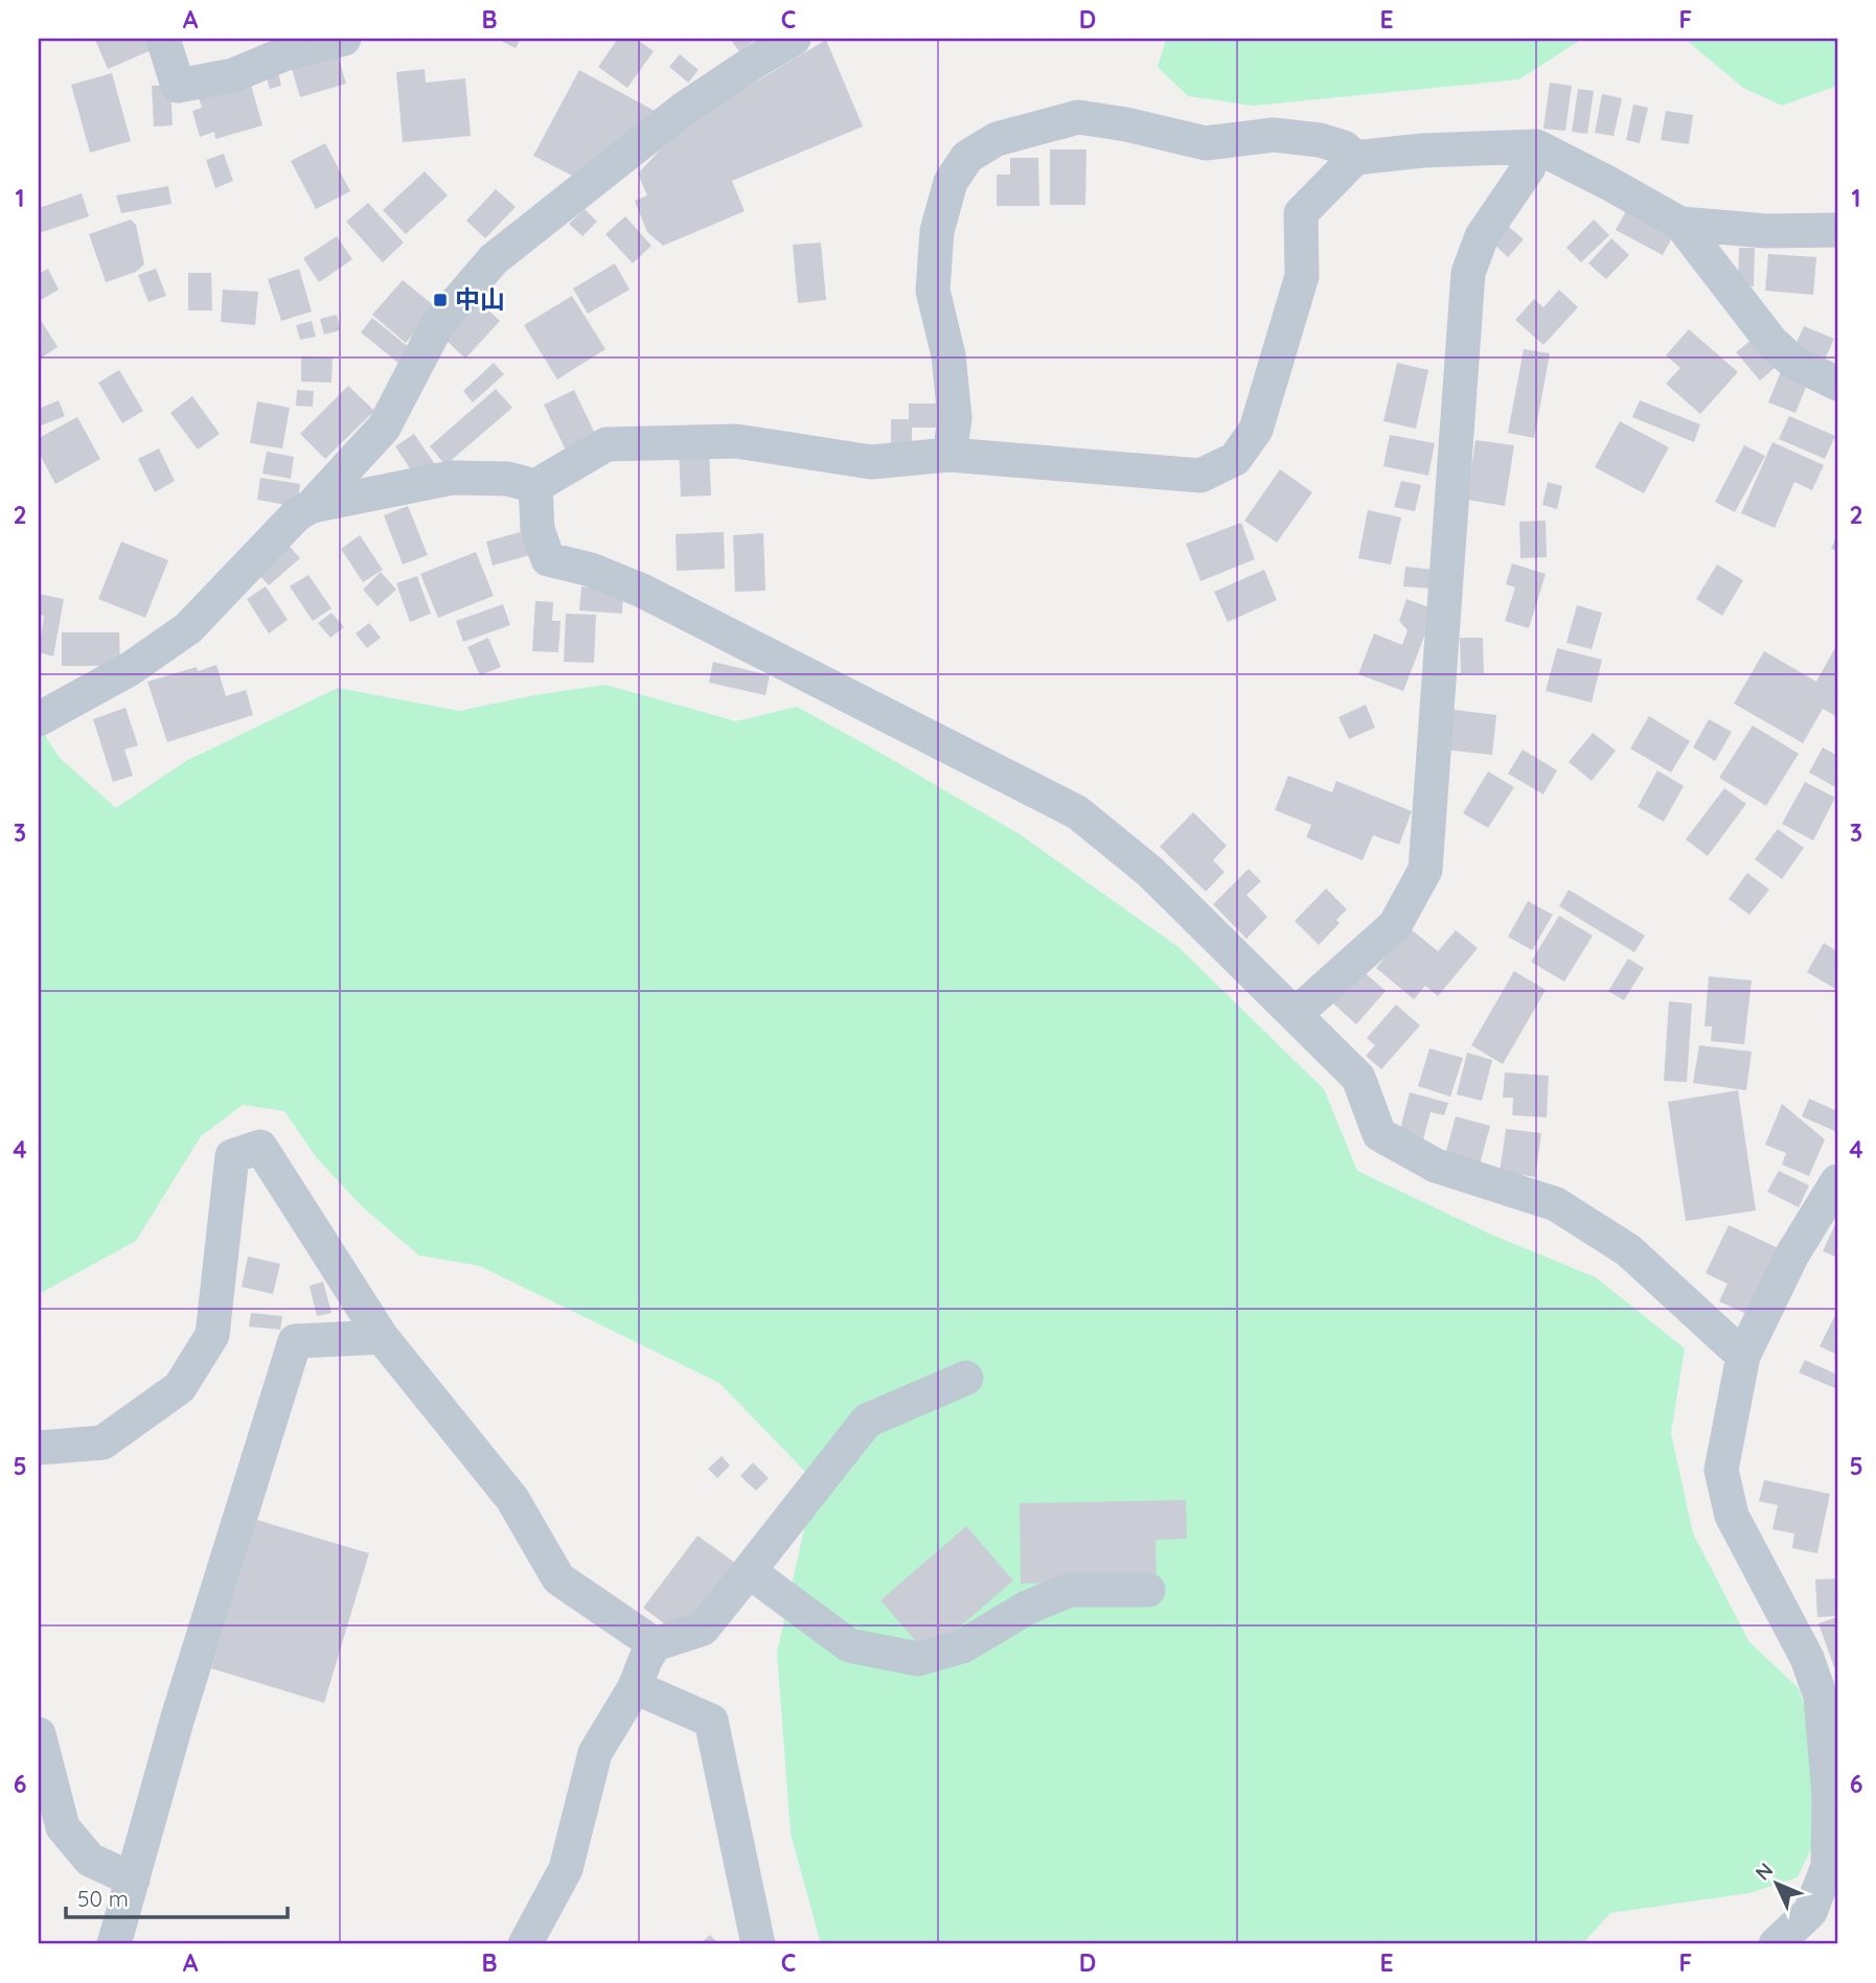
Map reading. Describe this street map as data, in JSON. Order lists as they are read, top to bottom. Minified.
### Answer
{"places":{"transit":["中山"]},"scale_bar":"50 m","north":"top left","grid":{"columns":["A","B","C","D","E","F"],"rows":["1","2","3","4","5","6"]}}
